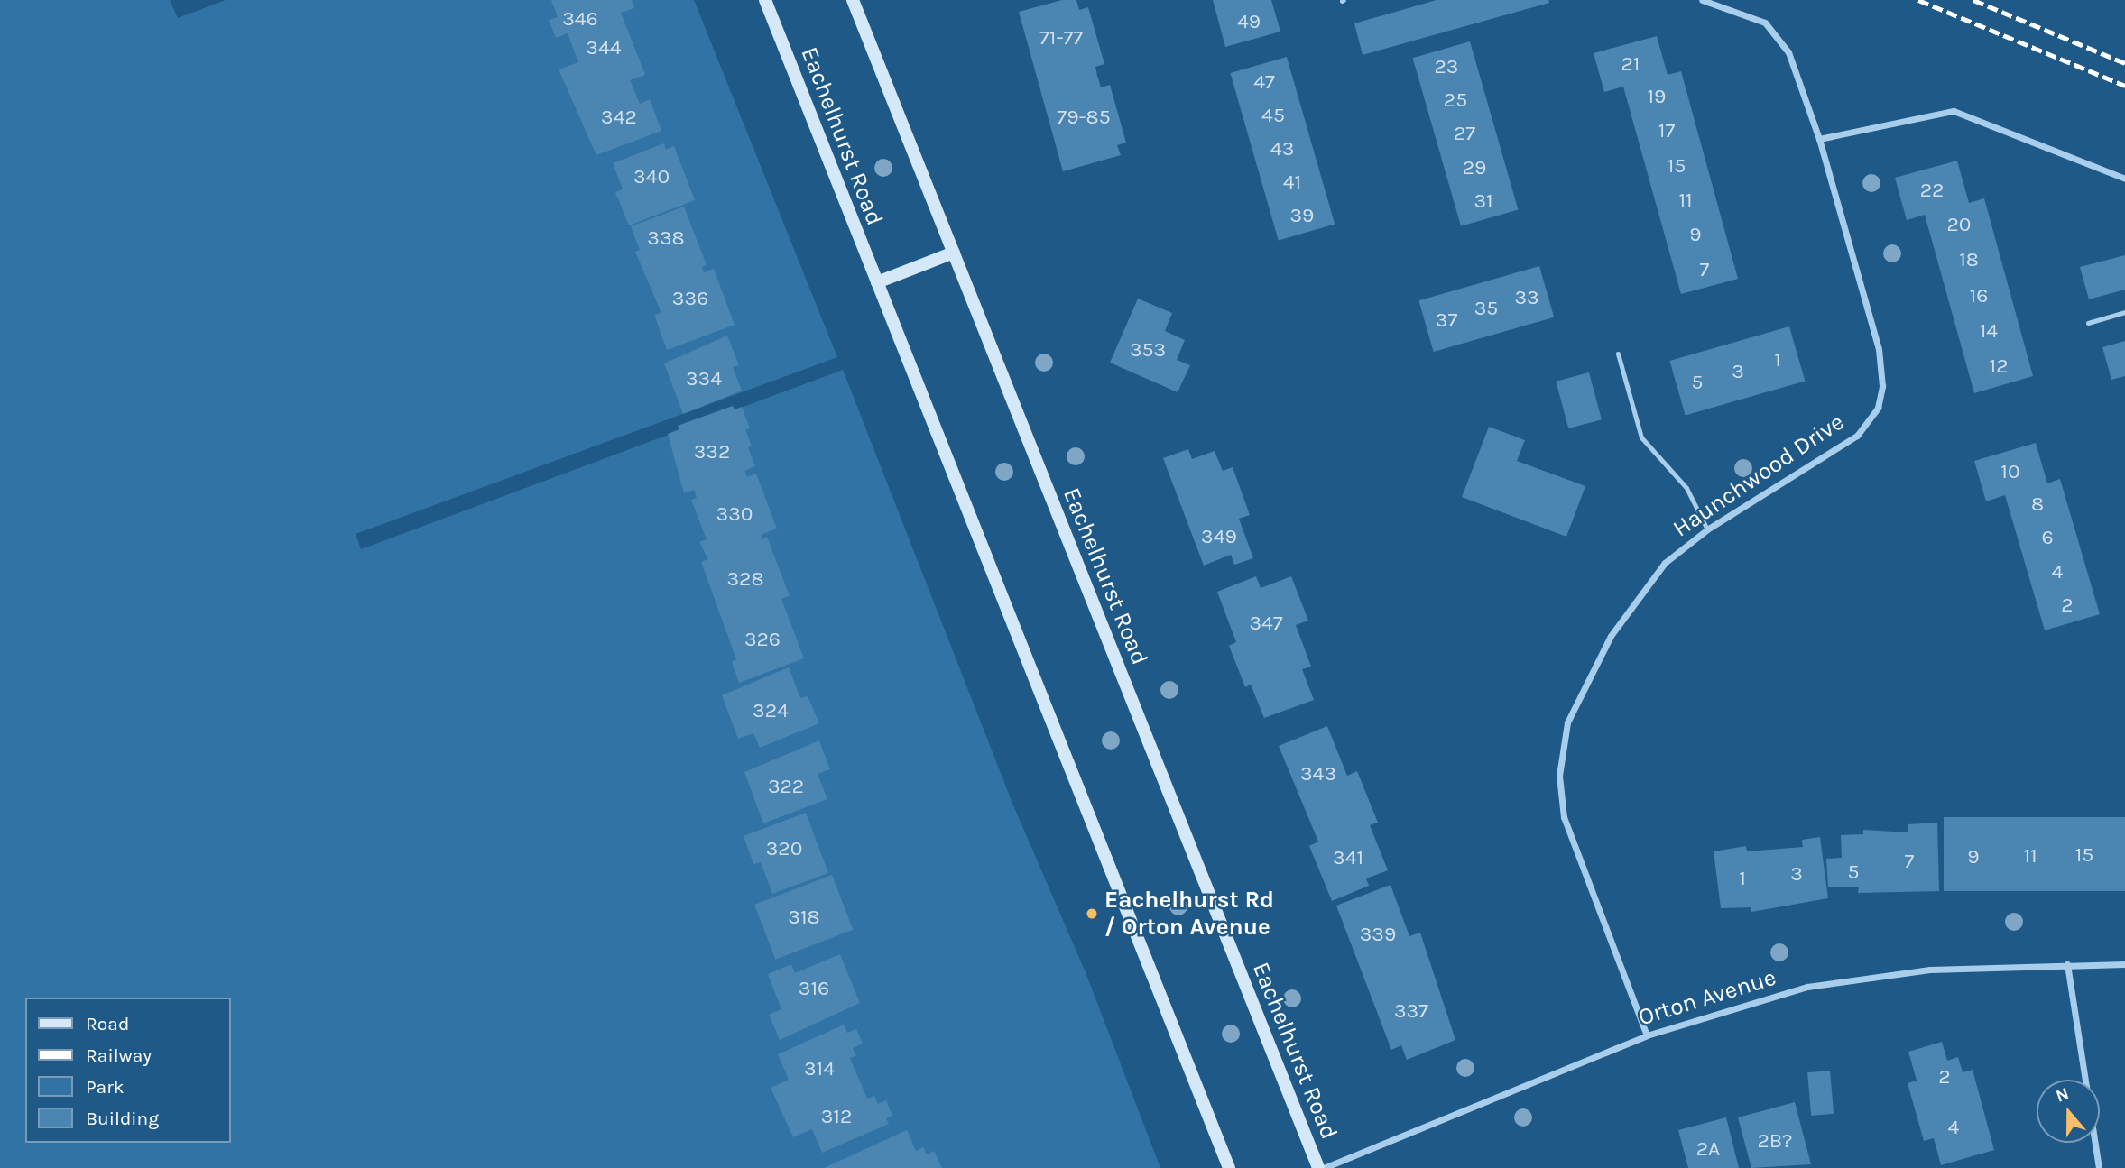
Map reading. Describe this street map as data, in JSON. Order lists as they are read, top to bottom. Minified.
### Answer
{"streets":{"main road":["Eachelhurst Road"],"street":["Haunchwood Drive","Orton Avenue"]},"crossings":[["Haunchwood Drive","Orton Avenue"]],"places":["Eachelhurst Rd / Orton Avenue"],"house_numbers":["346","49","71-77","344","21","23","47","19","25","45","342","79-85","17","27","43","15","29","340","41","22","11","31","39","20","9","338","18","7","16","33","336","35","37","14","353","1","12","3","334","5","332","10","8","330","349","6","4","328","2","347","326","324","343","322","320","15","11","9","341","7","5","3","1","318","339","316","337","314","2","312","4","2B?","2A"],"legend":["Road","Railway","Park","Building"],"north":"top"}
